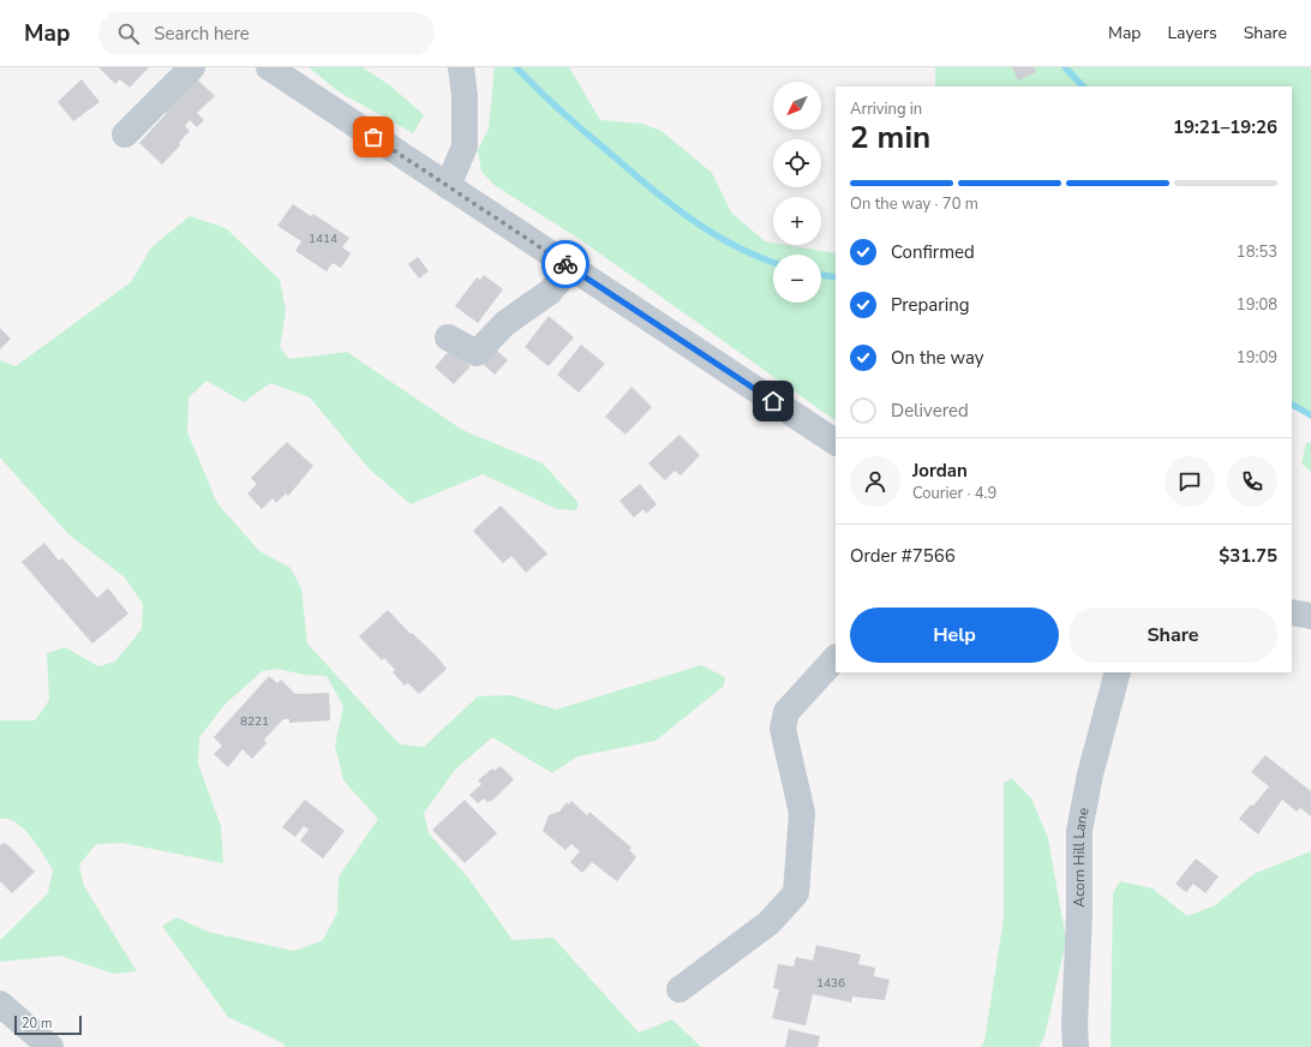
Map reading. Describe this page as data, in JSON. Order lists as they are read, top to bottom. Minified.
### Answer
{"streets":{"street":["Acorn Hill Lane"]},"house_numbers":["1414","8221","1436"],"scale_bar":"20 m","north":"bottom left","page":{"header":"Map","search":"Search here","nav":["Map","Layers","Share"],"map_buttons":["+","−"],"heading":["2 min","Arriving in","19:21–19:26"],"panel":["Jordan","Courier · 4.9","Order #7566","$31.75"],"bar":"On the way · 70 m","list":[["Confirmed","18:53"],["Preparing","19:08"],["On the way","19:09"],"Delivered"],"buttons":["Help","Share"],"scale":"20 m"}}
